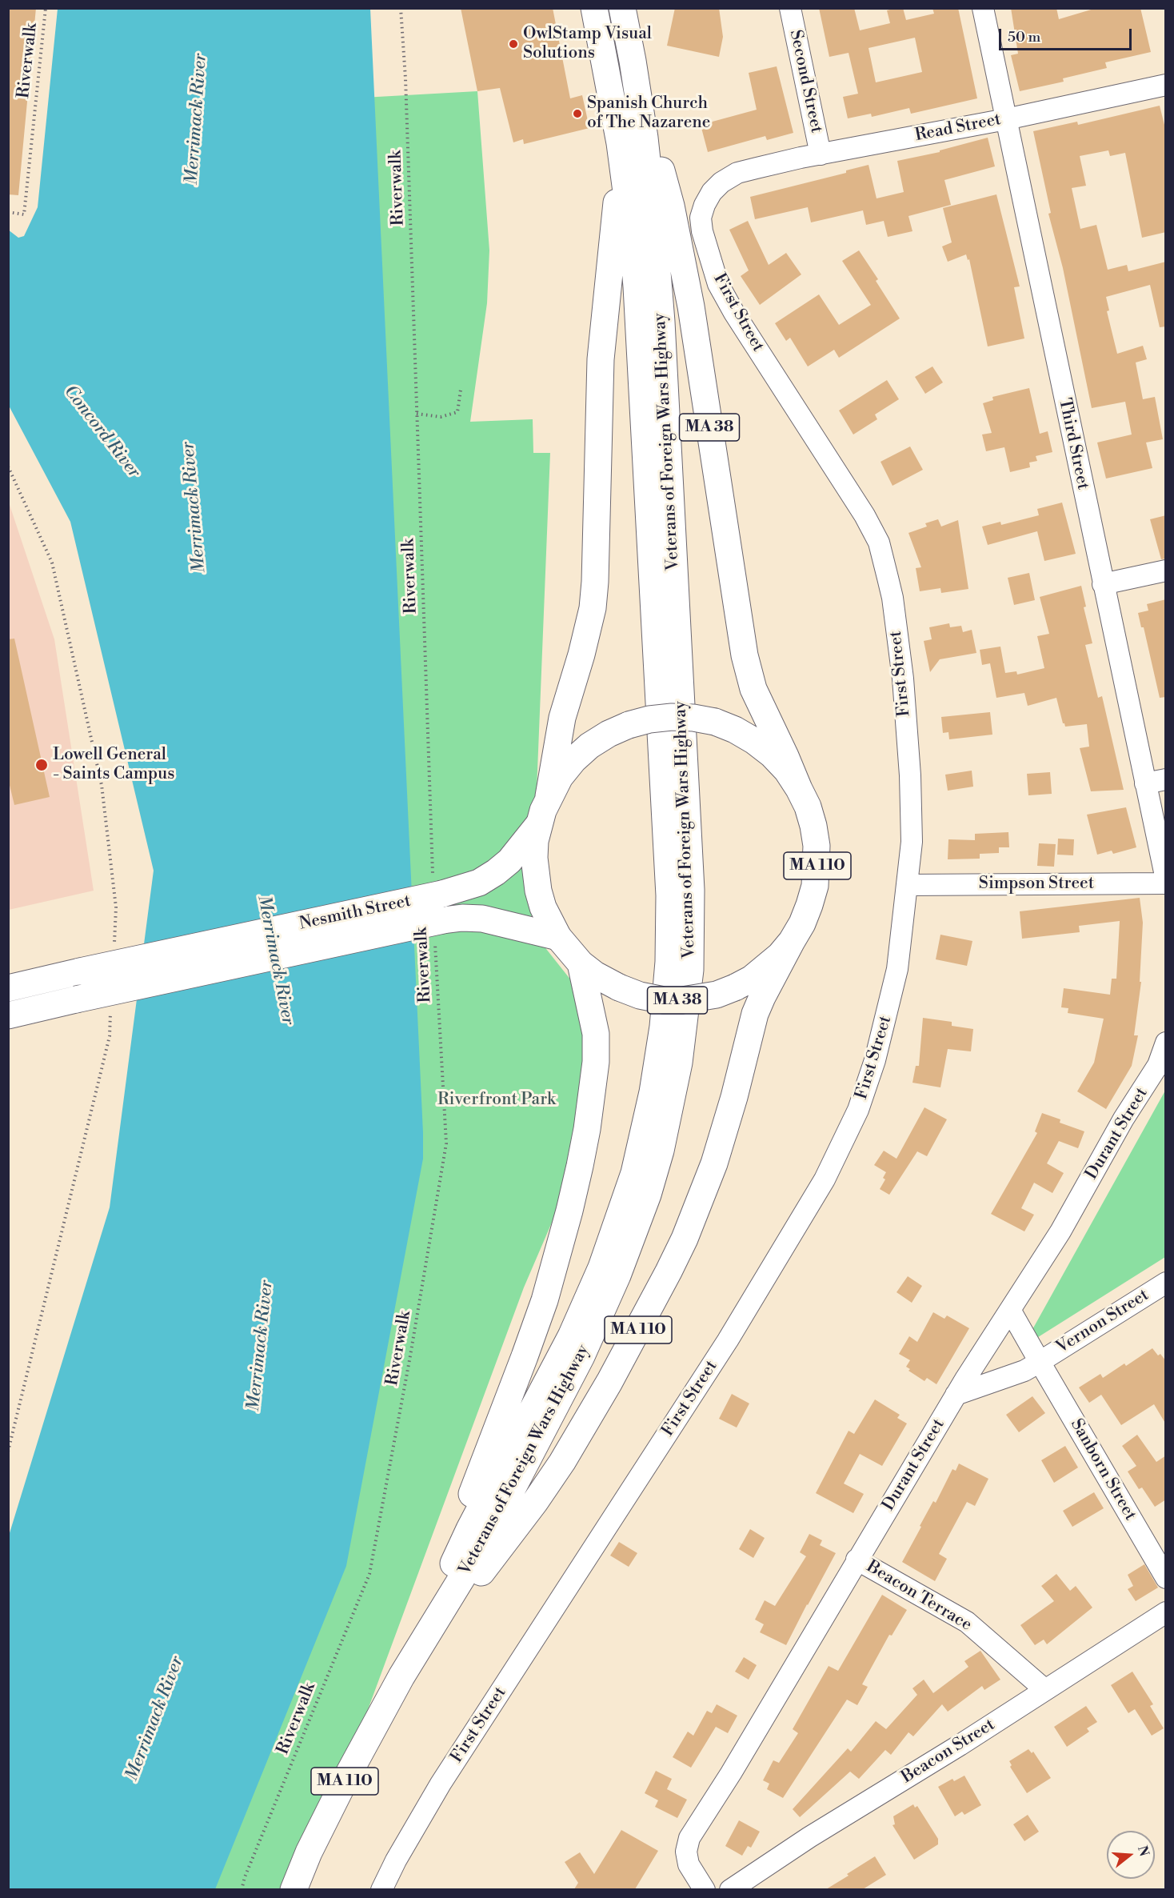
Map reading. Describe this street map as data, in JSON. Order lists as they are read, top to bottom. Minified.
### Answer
{"streets":{"main road":["MA 38","Veterans of Foreign Wars Highway","MA 110","Nesmith Street"],"street":["Second Street","Read Street","First Street","Third Street","Simpson Street","Durant Street","Vernon Street","Sanborn Street","Beacon Terrace","Beacon Street"],"path":["Riverwalk"]},"crossings":[["Riverwalk","Nesmith Street"],["Second Street","Read Street"],["Read Street","First Street"],["Read Street","Third Street"],["First Street","Simpson Street"],["MA 38","Veterans of Foreign Wars Highway"],["MA 38","MA 110"],["Veterans of Foreign Wars Highway","MA 110"],["MA 110","Nesmith Street"],["Durant Street","Vernon Street"],["Durant Street","Beacon Terrace"],["Vernon Street","Sanborn Street"],["Beacon Terrace","Beacon Street"]],"water":["Merrimack River","Concord River"],"parks":["Riverfront Park"],"places":["OwlStamp Visual Solutions","Spanish Church of The Nazarene","Lowell General - Saints Campus"],"scale_bar":"50 m","north":"right"}
